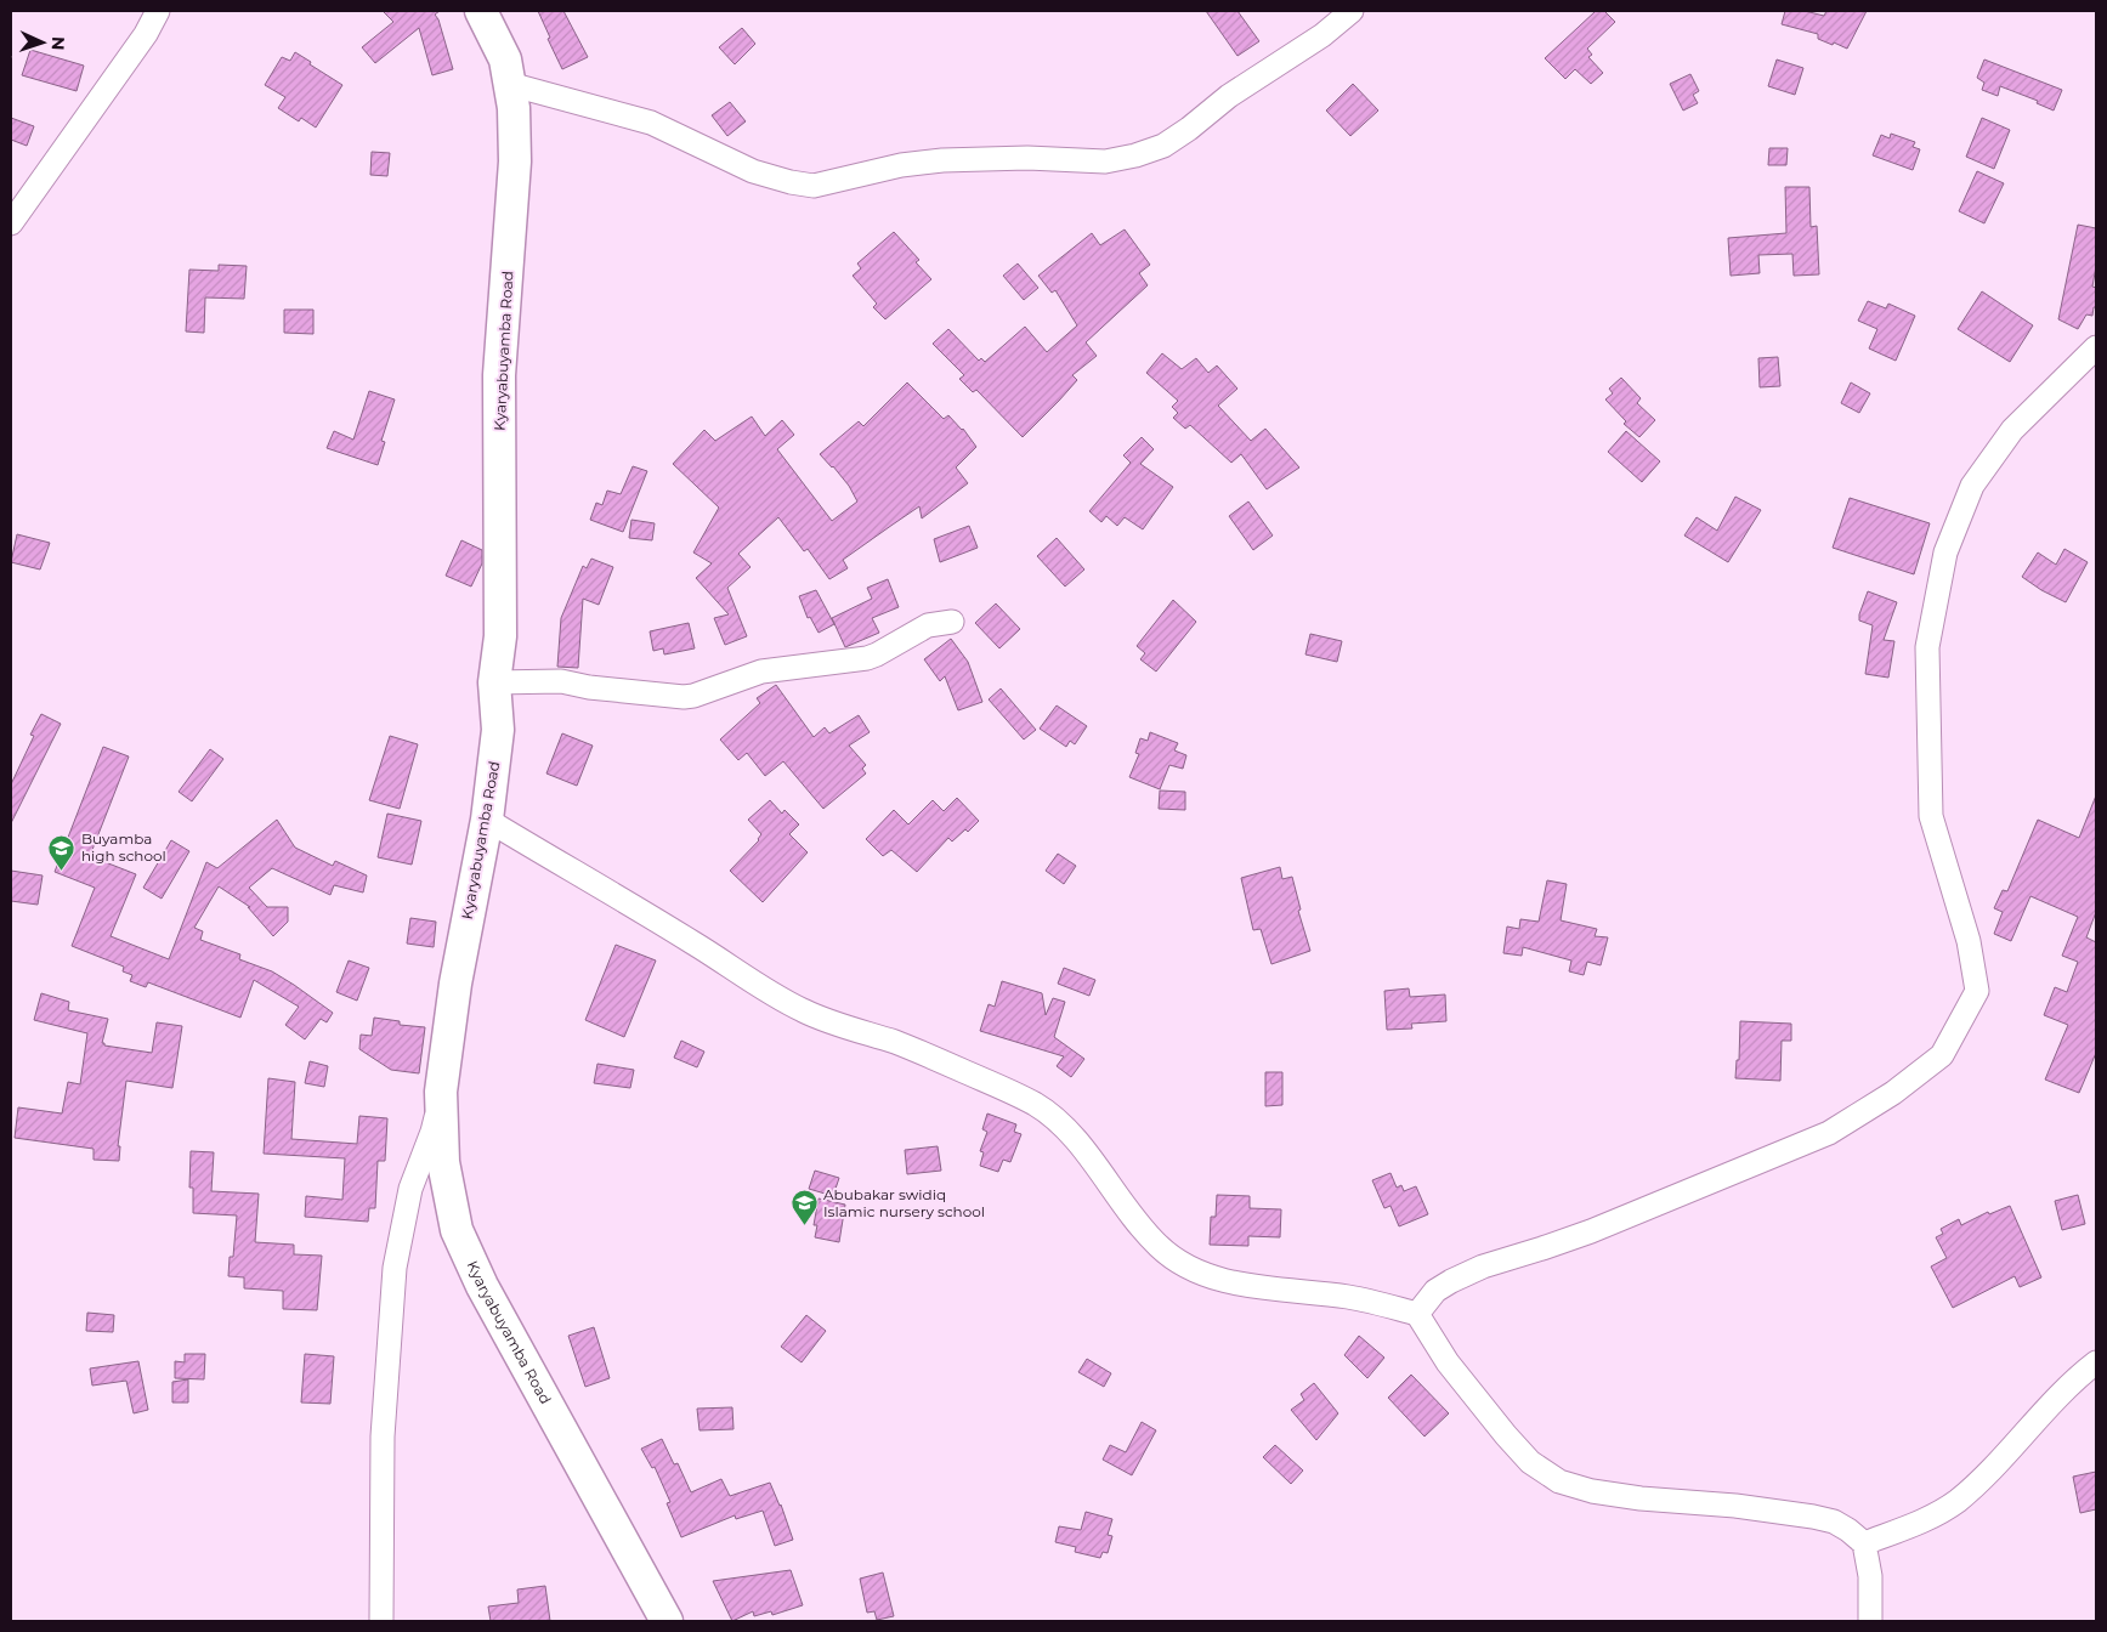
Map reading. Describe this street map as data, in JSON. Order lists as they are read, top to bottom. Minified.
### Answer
{"streets":{"street":["Kyaryabuyamba Road"]},"places":{"school or university":["Buyamba high school","Abubakar swidiq Islamic nursery school"]},"north":"right"}
